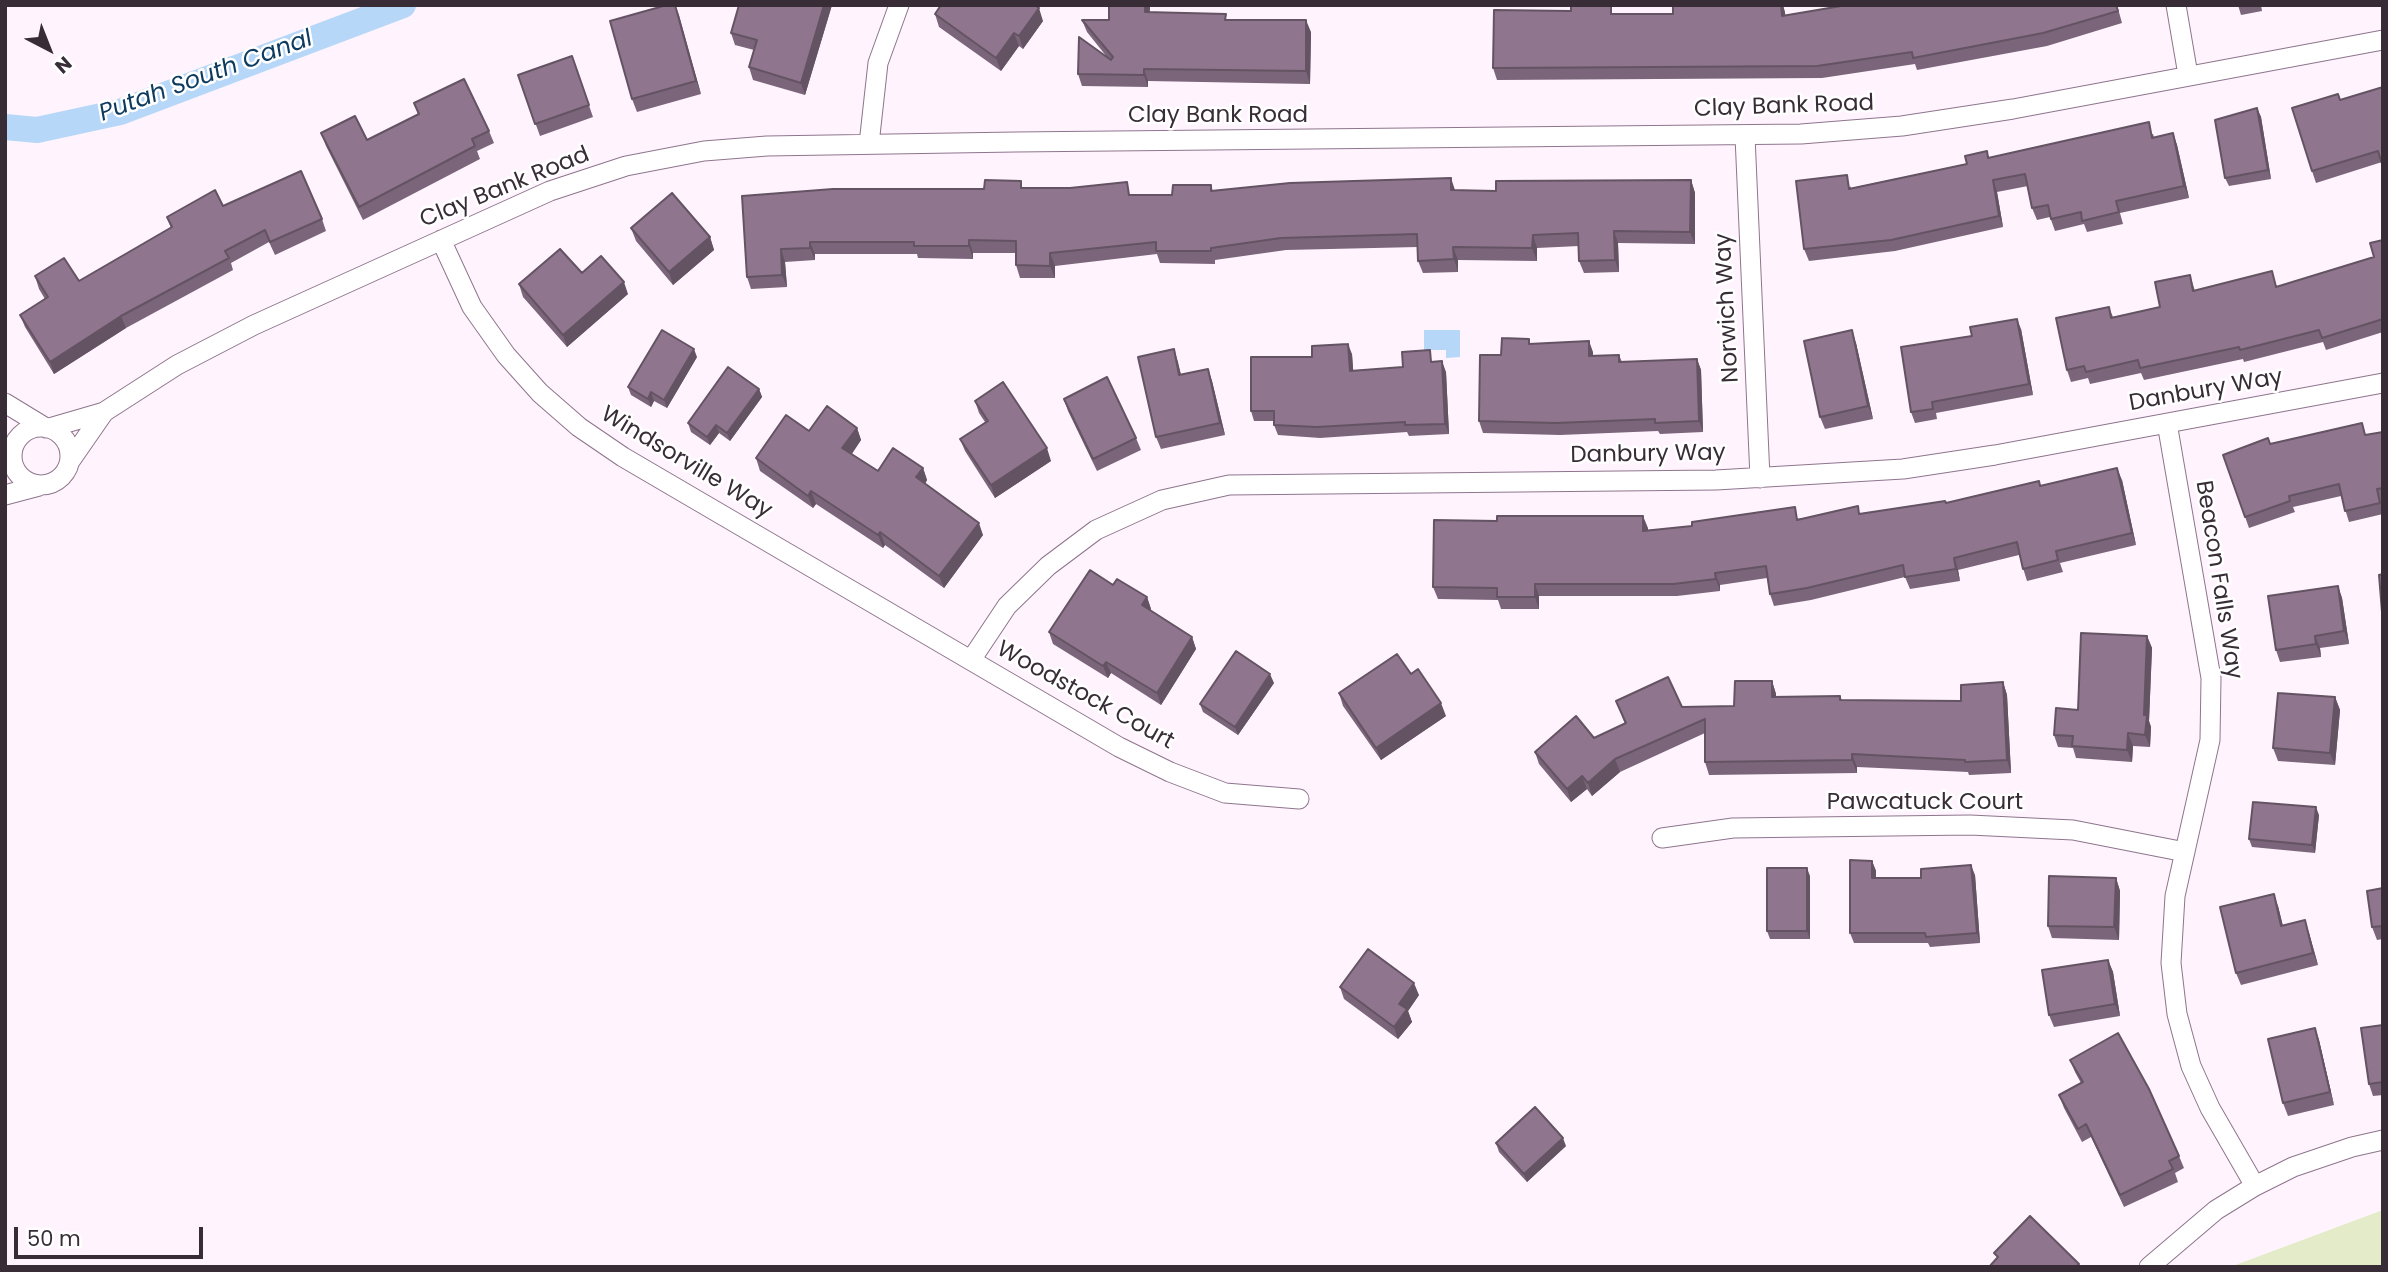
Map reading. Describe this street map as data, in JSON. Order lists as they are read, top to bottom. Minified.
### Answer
{"streets":{"street":["Clay Bank Road","Norwich Way","Danbury Way","Windsorville Way","Beacon Falls Way","Woodstock Court","Pawcatuck Court"]},"crossings":[["Clay Bank Road","Norwich Way"],["Clay Bank Road","Windsorville Way"],["Norwich Way","Danbury Way"],["Danbury Way","Windsorville Way"],["Danbury Way","Beacon Falls Way"],["Danbury Way","Woodstock Court"],["Windsorville Way","Woodstock Court"],["Beacon Falls Way","Pawcatuck Court"]],"water":["Putah South Canal"],"scale_bar":"50 m","north":"bottom right"}
